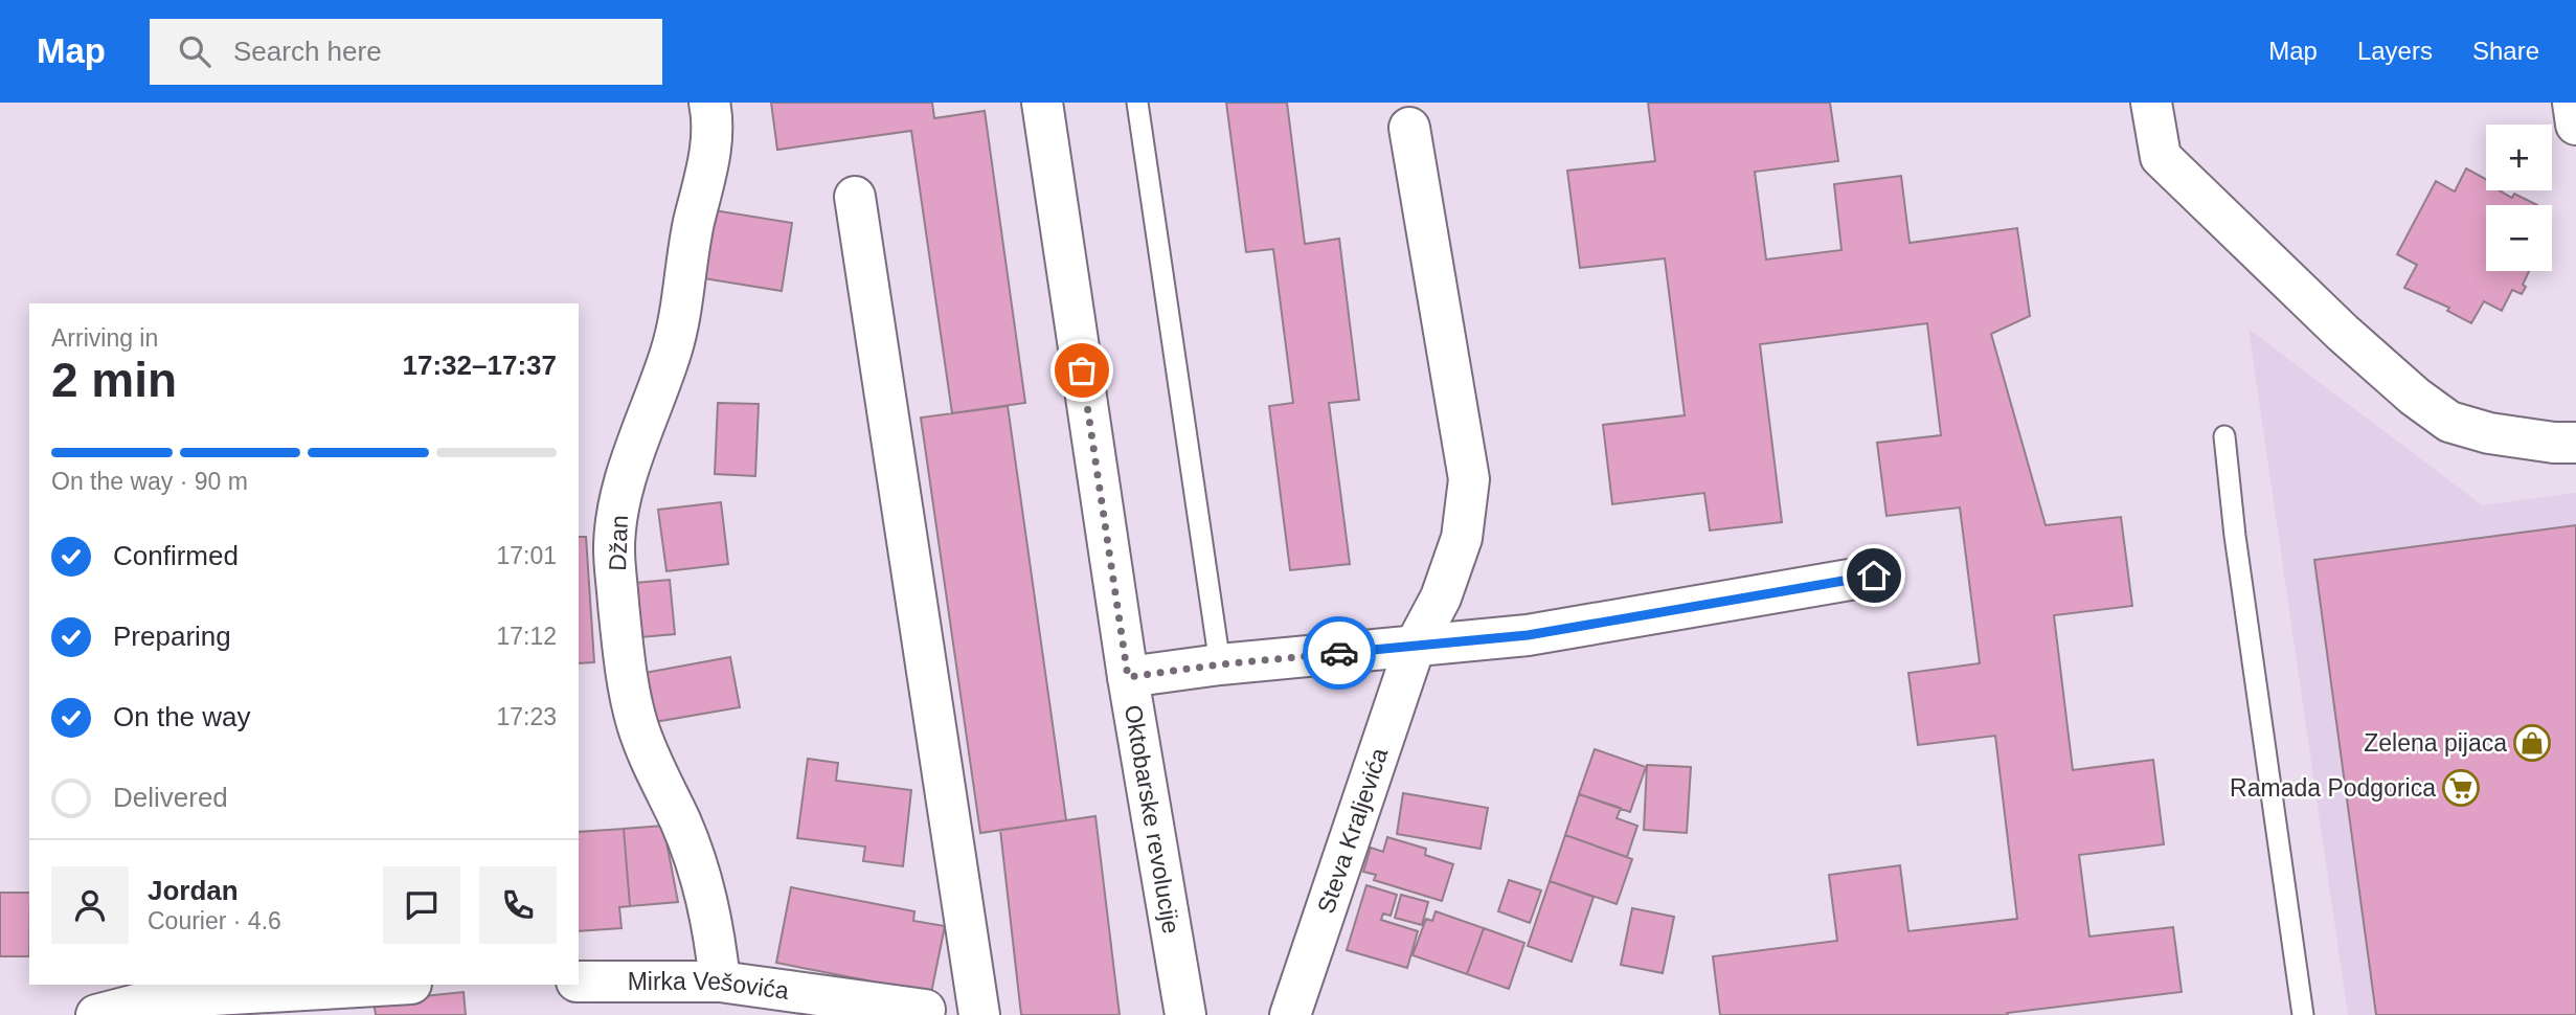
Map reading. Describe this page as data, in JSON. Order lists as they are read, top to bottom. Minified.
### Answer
{"streets":{"street":["Džan","Oktobarske revolucije","Steva Kraljevića","Mirka Vešovića"]},"crossings":[["Džan","Mirka Vešovića"]],"places":{"shop":["Zelena pijaca"],"supermarket":["Ramada Podgorica"]},"page":{"header":"Map","search":"Search here","nav":["Map","Layers","Share"],"map_buttons":["+","−"],"heading":["2 min","Arriving in","17:32–17:37"],"panel":["Jordan","Courier · 4.6"],"bar":"On the way · 90 m","list":[["Confirmed","17:01"],["Preparing","17:12"],["On the way","17:23"],"Delivered"]}}
